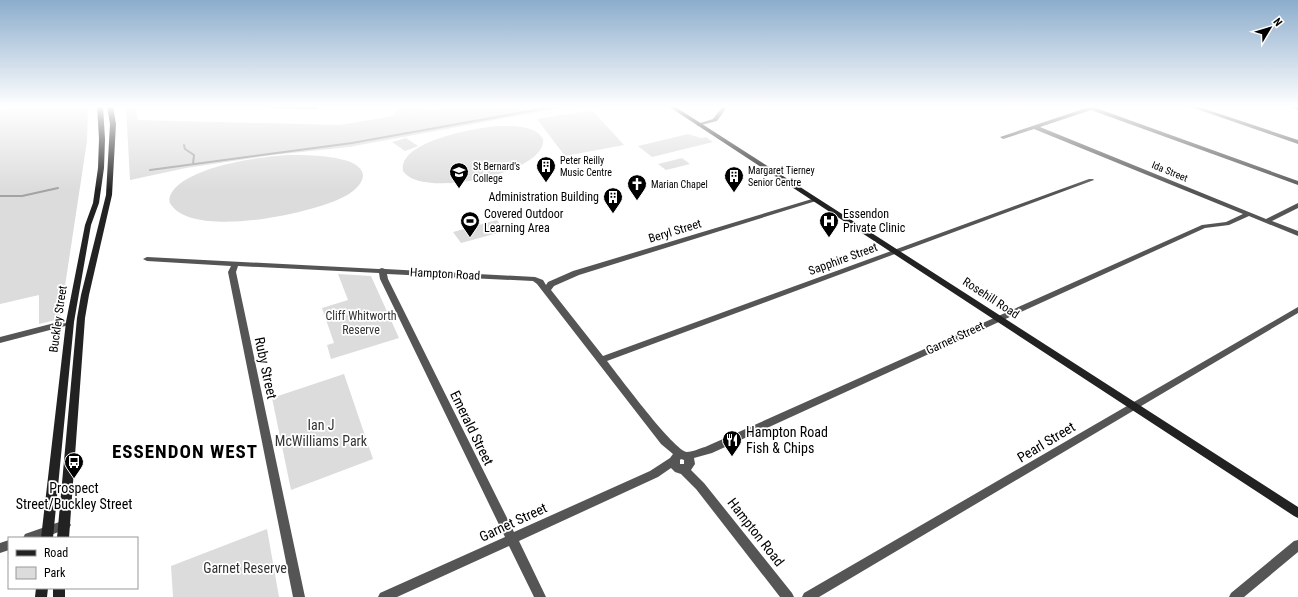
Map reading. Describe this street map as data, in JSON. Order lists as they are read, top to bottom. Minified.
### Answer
{"streets":{"main road":["Rosehill Road","Buckley Street"],"street":["Ida Street","Beryl Street","Sapphire Street","Hampton Road","Garnet Street","Ruby Street","Emerald Street","Pearl Street"]},"crossings":[["Ida Street","Garnet Street"],["Beryl Street","Hampton Road"],["Beryl Street","Rosehill Road"],["Sapphire Street","Hampton Road"],["Sapphire Street","Rosehill Road"],["Hampton Road","Garnet Street"],["Hampton Road","Ruby Street"],["Hampton Road","Emerald Street"],["Rosehill Road","Garnet Street"],["Rosehill Road","Pearl Street"],["Garnet Street","Emerald Street"]],"districts":["ESSENDON WEST"],"parks":["Cliff Whitworth Reserve","Ian J McWilliams Park","Garnet Reserve"],"places":{"building":["Peter Reilly Music Centre","Margaret Tierney Senior Centre","Administration Building"],"school or university":["St Bernard's College"],"church":["Marian Chapel"],"sports":["Covered Outdoor Learning Area"],"hospital":["Essendon Private Clinic"],"restaurant":["Hampton Road Fish & Chips"],"bus stop":["Prospect Street/Buckley Street"]},"legend":["Road","Park"],"north":"top right"}
